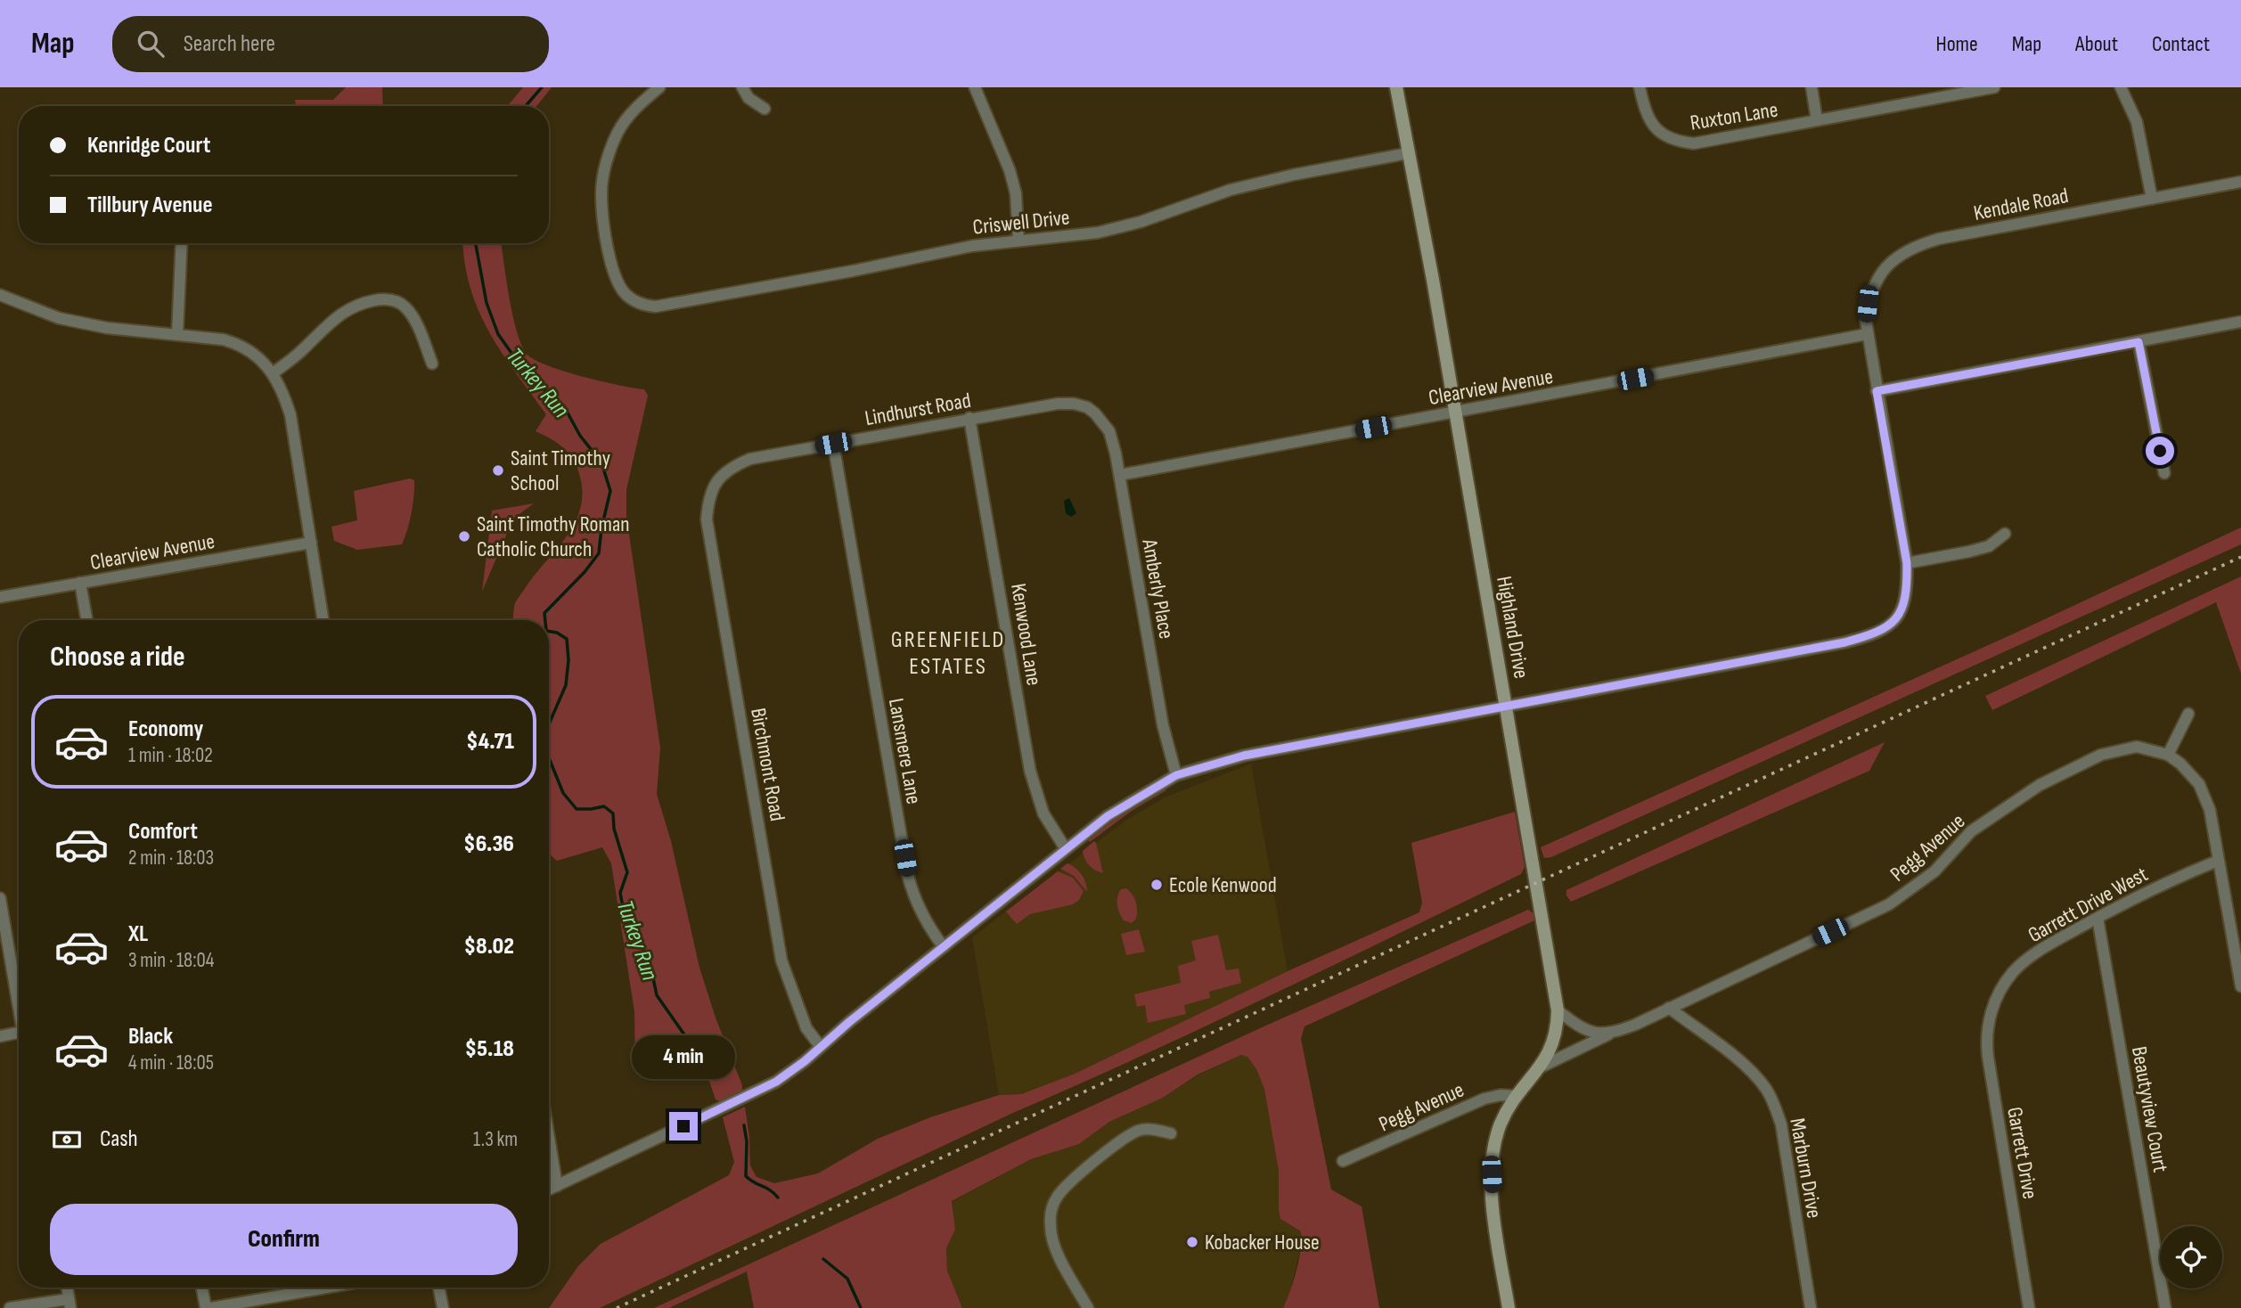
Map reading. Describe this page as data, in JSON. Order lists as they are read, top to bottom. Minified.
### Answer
{"streets":{"street":["Ruxton Lane","Kendale Road","Criswell Drive","Clearview Avenue","Lindhurst Road","Amberly Place","Highland Drive","Kenwood Lane","Lansmere Lane","Birchmont Road","Pegg Avenue","Garrett Drive West","Beautyview Court","Garrett Drive","Marburn Drive"]},"crossings":[["Kendale Road","Clearview Avenue"],["Kendale Road","Highland Drive"],["Criswell Drive","Highland Drive"],["Clearview Avenue","Amberly Place"],["Clearview Avenue","Highland Drive"],["Lindhurst Road","Amberly Place"],["Lindhurst Road","Kenwood Lane"],["Lindhurst Road","Lansmere Lane"],["Lindhurst Road","Birchmont Road"],["Highland Drive","Pegg Avenue"],["Pegg Avenue","Marburn Drive"],["Garrett Drive West","Beautyview Court"],["Garrett Drive West","Garrett Drive"]],"districts":["GREENFIELD ESTATES"],"water":["Turkey Run"],"places":["Saint Timothy School","Saint Timothy Roman Catholic Church","Ecole Kenwood","Kobacker House"],"page":{"header":"Map","search":"Search here","nav":["Home","Map","About","Contact"],"banner":["Kenridge Court","Tillbury Avenue"],"heading":"Choose a ride","list":[{"name":"Economy","note":"1 min · 18:02","value":"$4.71"},{"name":"Comfort","note":"2 min · 18:03","value":"$6.36"},{"name":"XL","note":"3 min · 18:04","value":"$8.02"},{"name":"Black","note":"4 min · 18:05","value":"$5.18"}],"bubble":"4 min","pay":["Cash","1.3 km"],"buttons":"Confirm"}}
